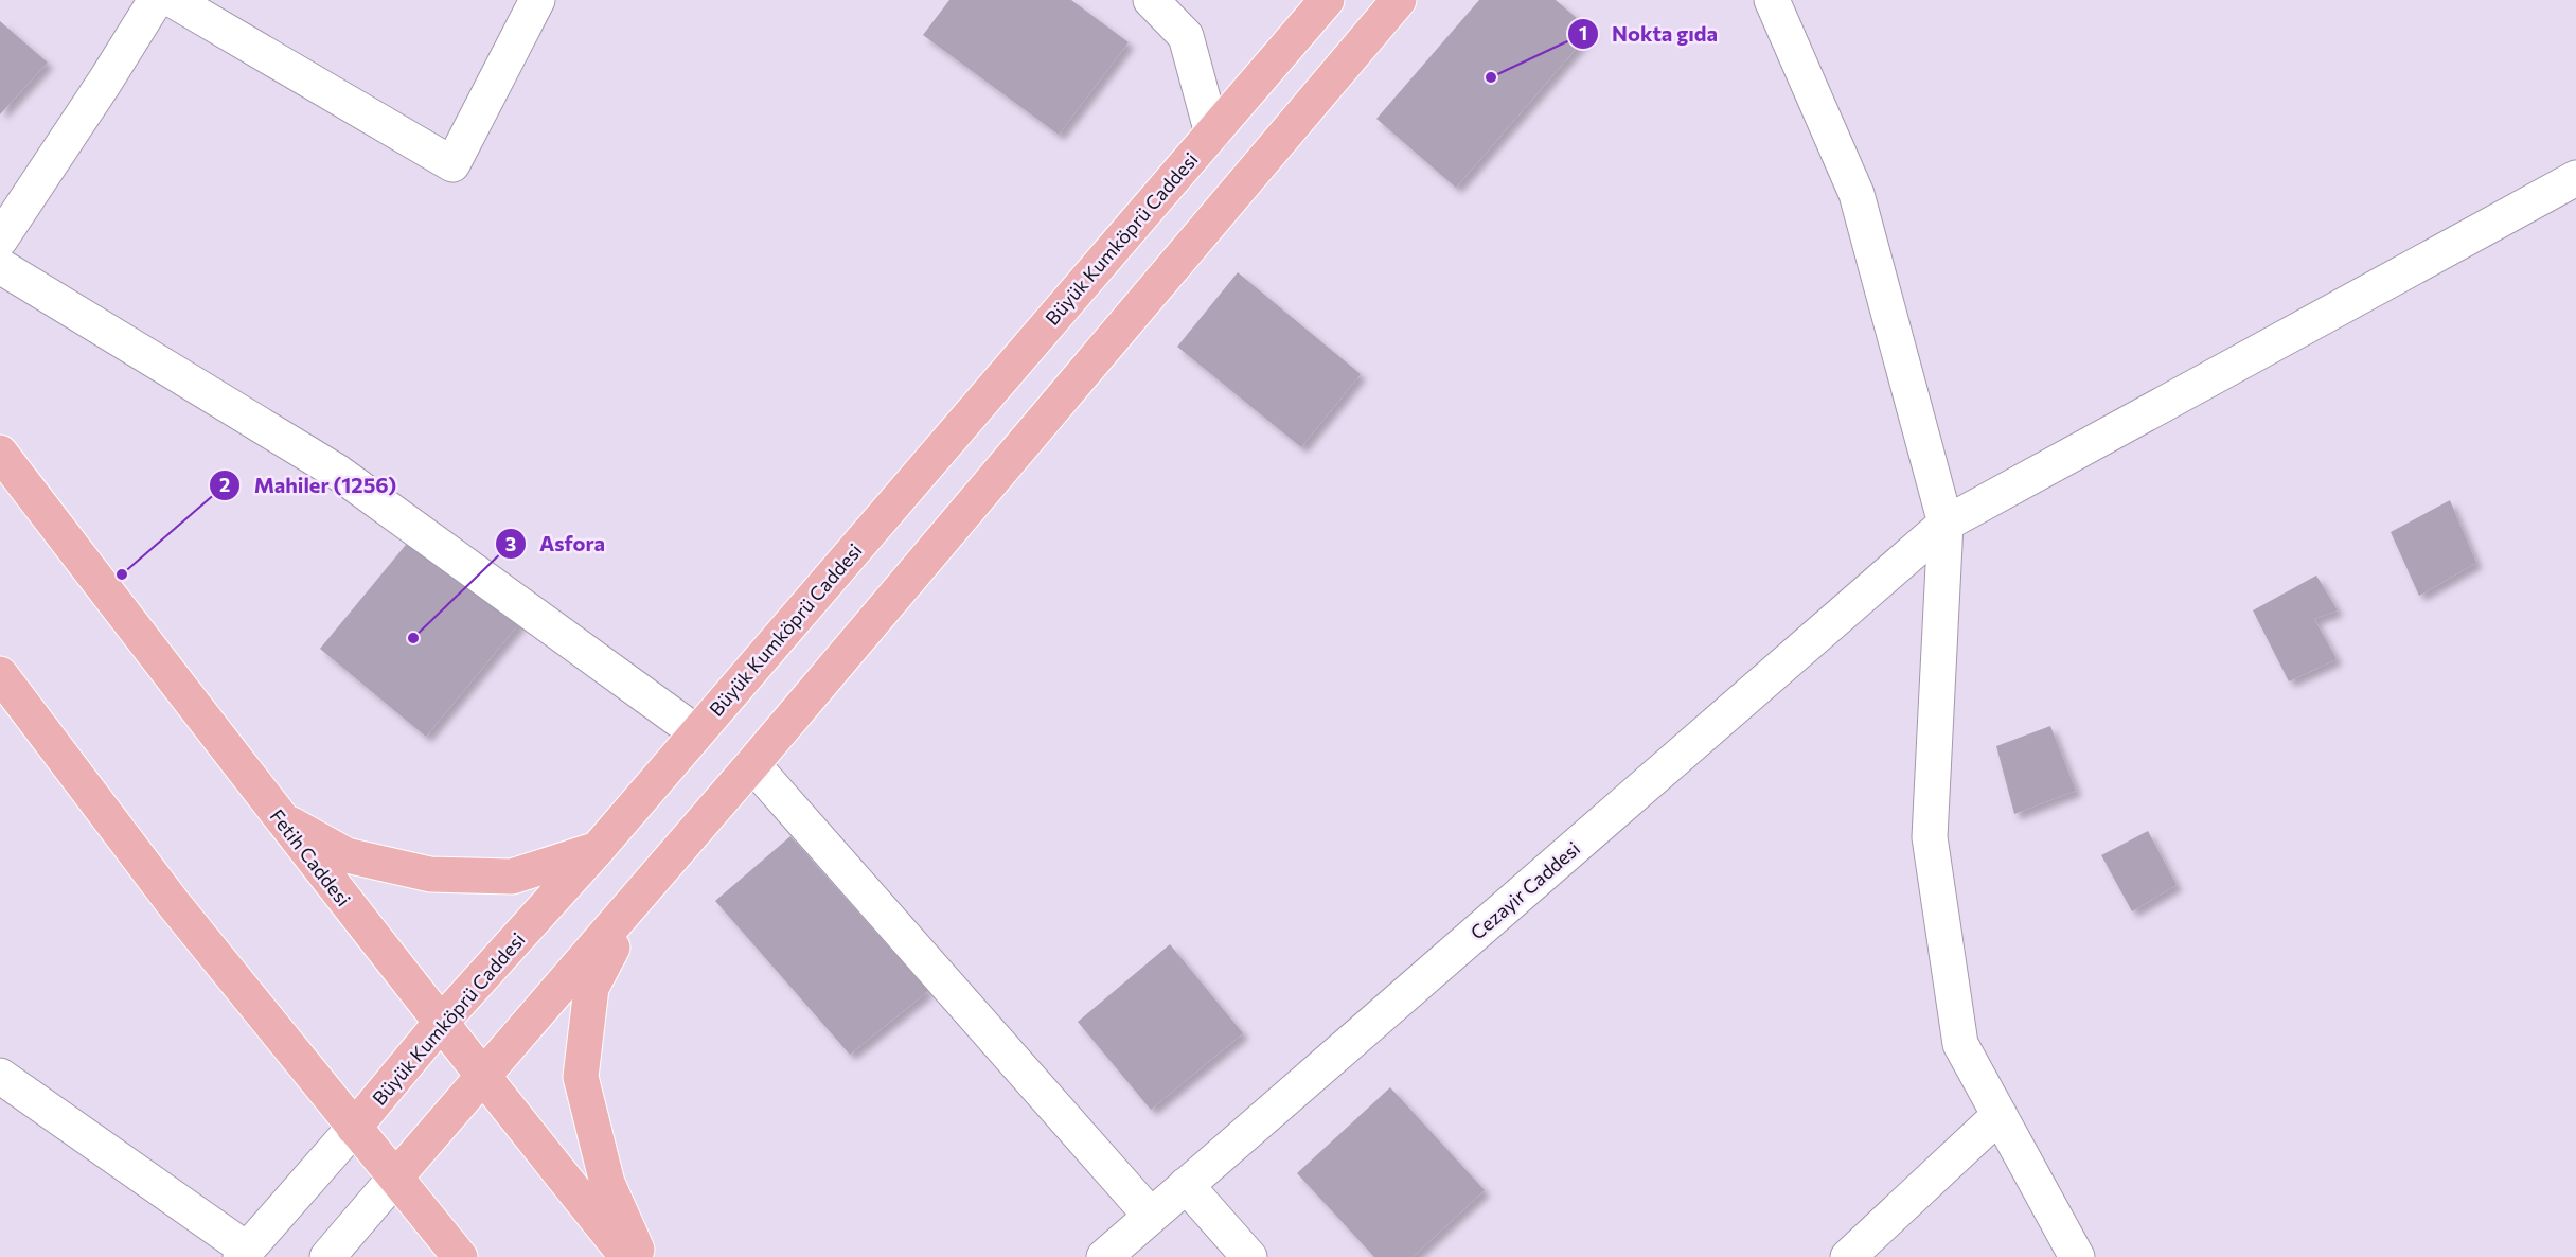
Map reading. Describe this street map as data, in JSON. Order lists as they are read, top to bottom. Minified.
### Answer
{"streets":{"main road":["Büyük Kumköprü Caddesi","Fetih Caddesi"],"street":["Cezayir Caddesi"]},"crossings":[["Büyük Kumköprü Caddesi","Fetih Caddesi"]],"places":["Nokta gıda","Mahiler (1256)","Asfora"]}
